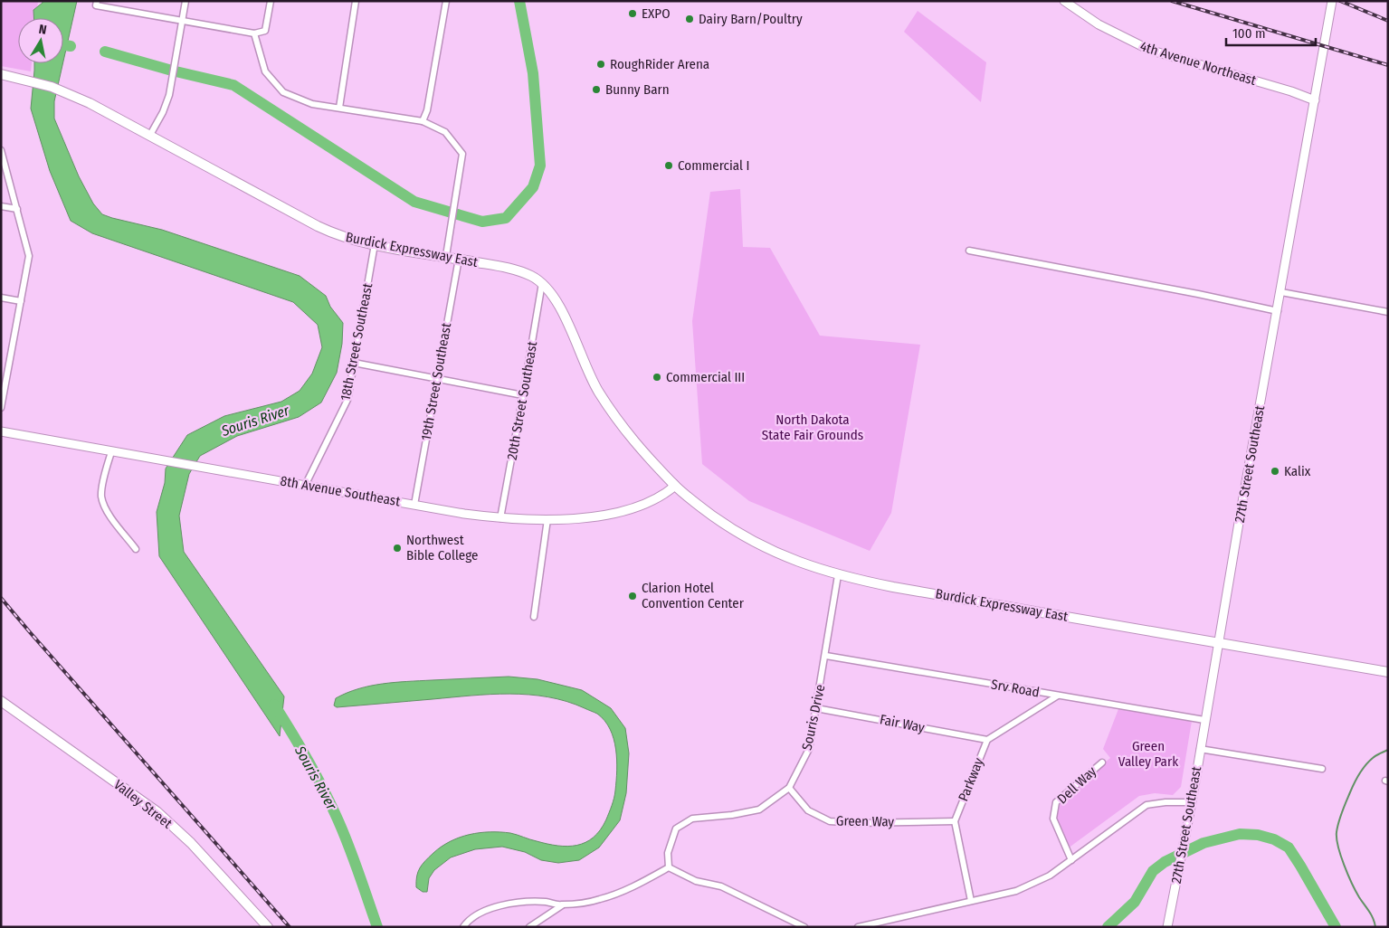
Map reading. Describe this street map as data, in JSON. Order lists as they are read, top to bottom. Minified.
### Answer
{"streets":{"main road":["Burdick Expressway East","Valley Street"],"street":["4th Avenue Northeast","18th Street Southeast","19th Street Southeast","20th Street Southeast","27th Street Southeast","8th Avenue Southeast","Srv Road","Souris Drive","Fair Way","Parkway","Dell Way","Green Way"]},"crossings":[["4th Avenue Northeast","27th Street Southeast"],["Burdick Expressway East","18th Street Southeast"],["Burdick Expressway East","19th Street Southeast"],["Burdick Expressway East","20th Street Southeast"],["Burdick Expressway East","27th Street Southeast"],["Burdick Expressway East","8th Avenue Southeast"],["Burdick Expressway East","Souris Drive"],["18th Street Southeast","8th Avenue Southeast"],["19th Street Southeast","8th Avenue Southeast"],["20th Street Southeast","8th Avenue Southeast"],["27th Street Southeast","Srv Road"],["Srv Road","Souris Drive"],["Souris Drive","Fair Way"],["Souris Drive","Green Way"],["Fair Way","Parkway"],["Parkway","Green Way"]],"water":["Souris River"],"parks":["North Dakota State Fair Grounds","Green Valley Park"],"places":["EXPO","Dairy Barn/Poultry","RoughRider Arena","Bunny Barn","Commercial I","Commercial III","Kalix","Northwest Bible College","Clarion Hotel Convention Center"],"scale_bar":"100 m","north":"top"}
